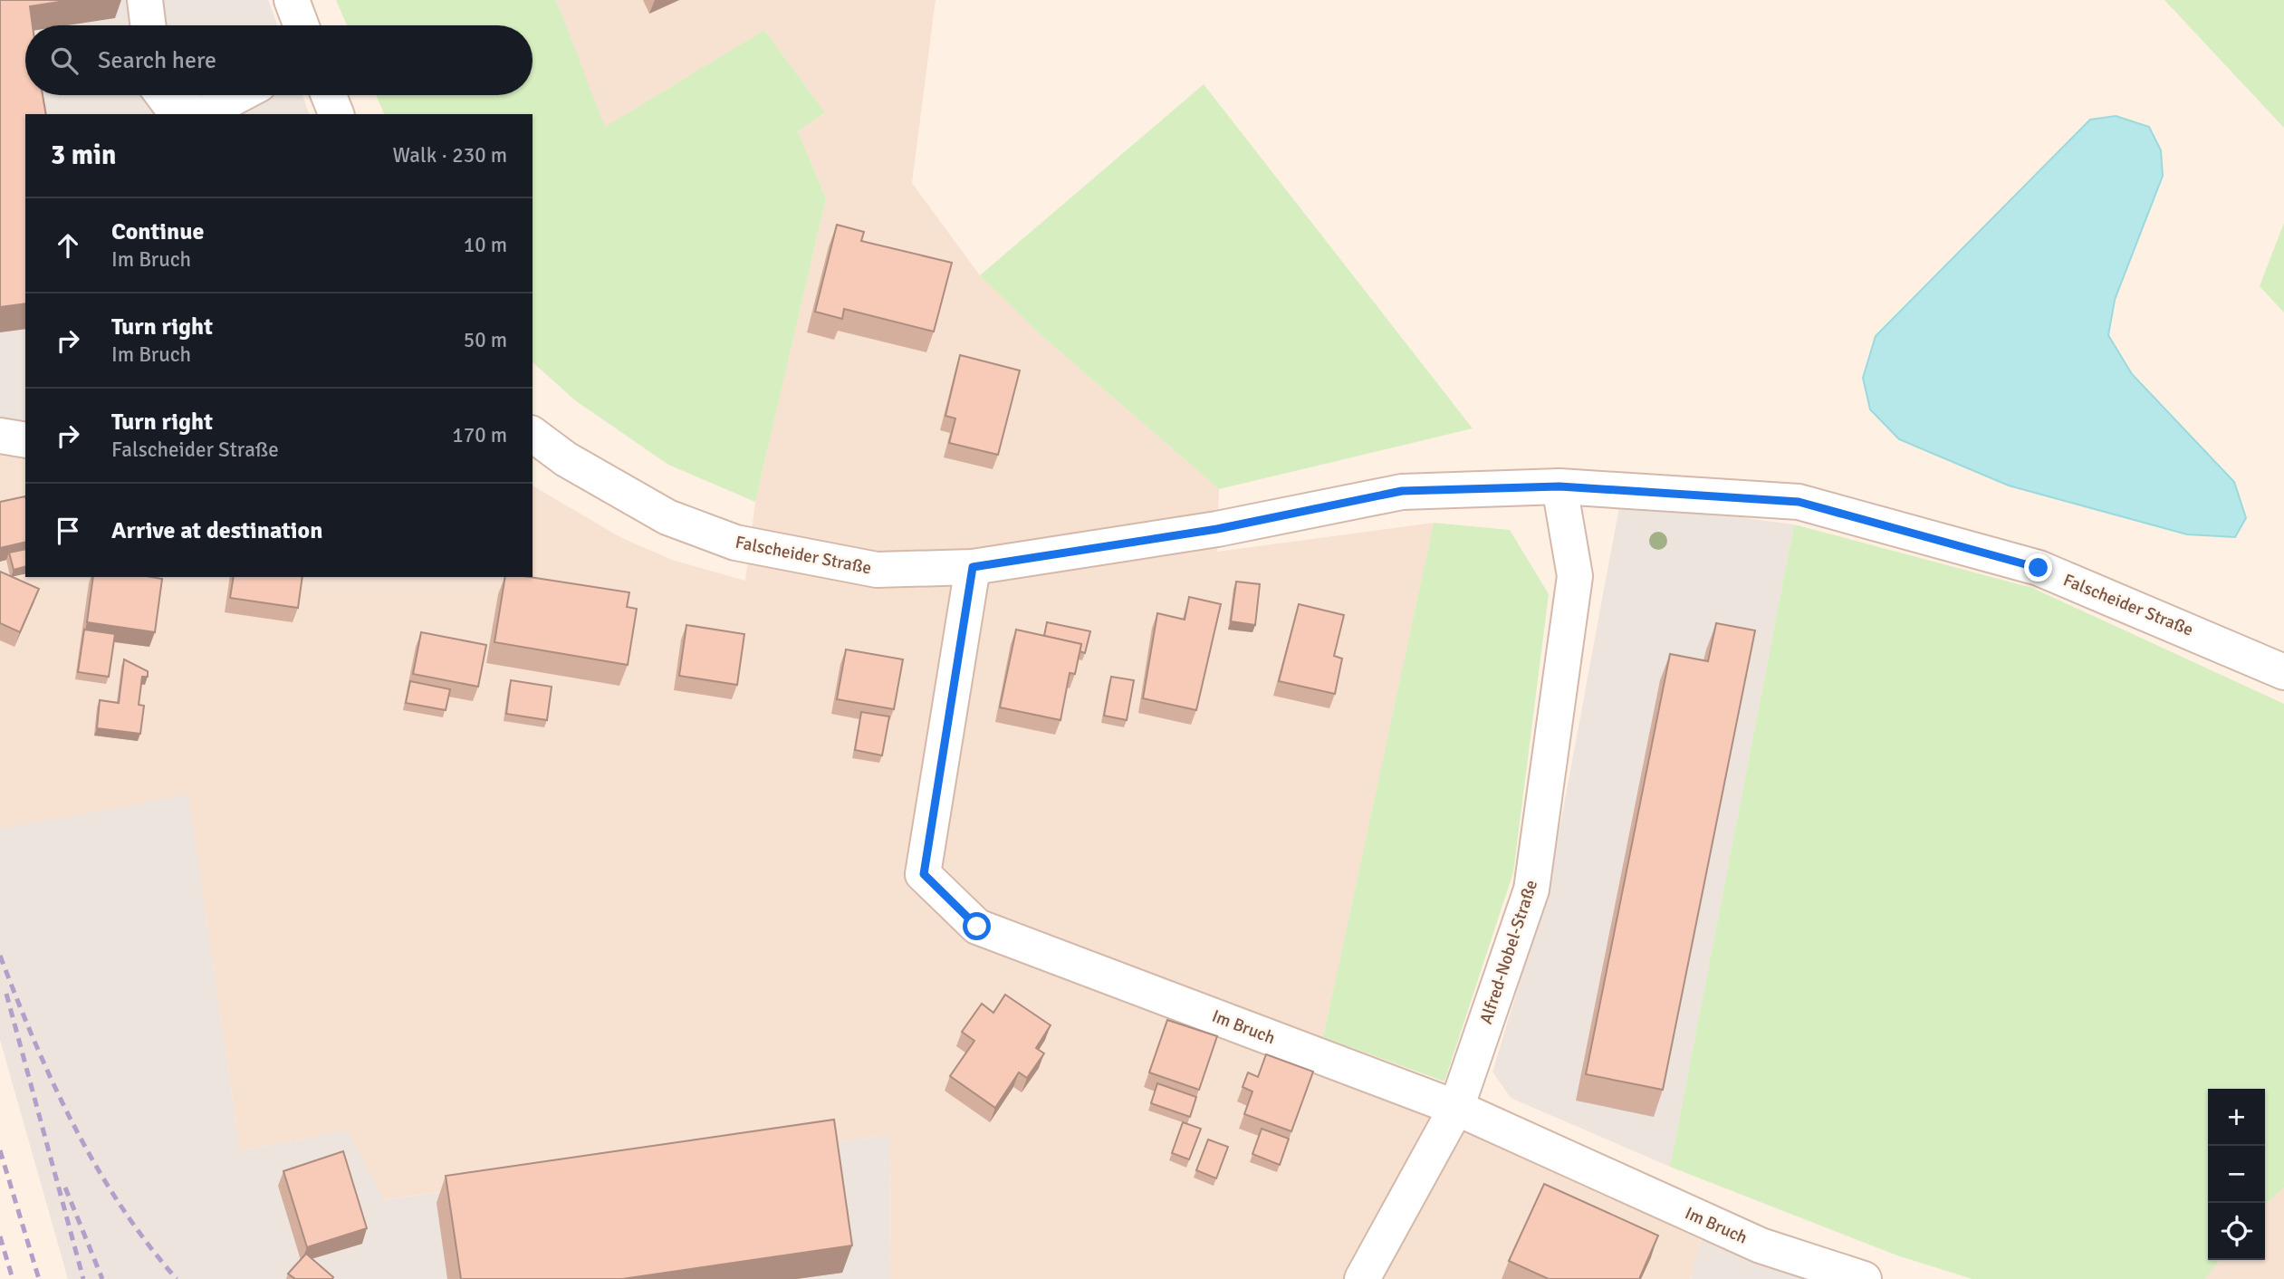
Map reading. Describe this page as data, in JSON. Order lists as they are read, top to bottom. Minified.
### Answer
{"streets":{"street":["Falscheider Straße","Alfred-Nobel-Straße","Im Bruch"]},"crossings":[["Falscheider Straße","Alfred-Nobel-Straße"],["Falscheider Straße","Im Bruch"],["Alfred-Nobel-Straße","Im Bruch"]],"page":{"search":"Search here","heading":["3 min","Walk · 230 m"],"list":[["Continue","Im Bruch","10 m"],["Turn right","Im Bruch","50 m"],["Turn right","Falscheider Straße","170 m"],"Arrive at destination"],"map_buttons":["+","−"]}}
